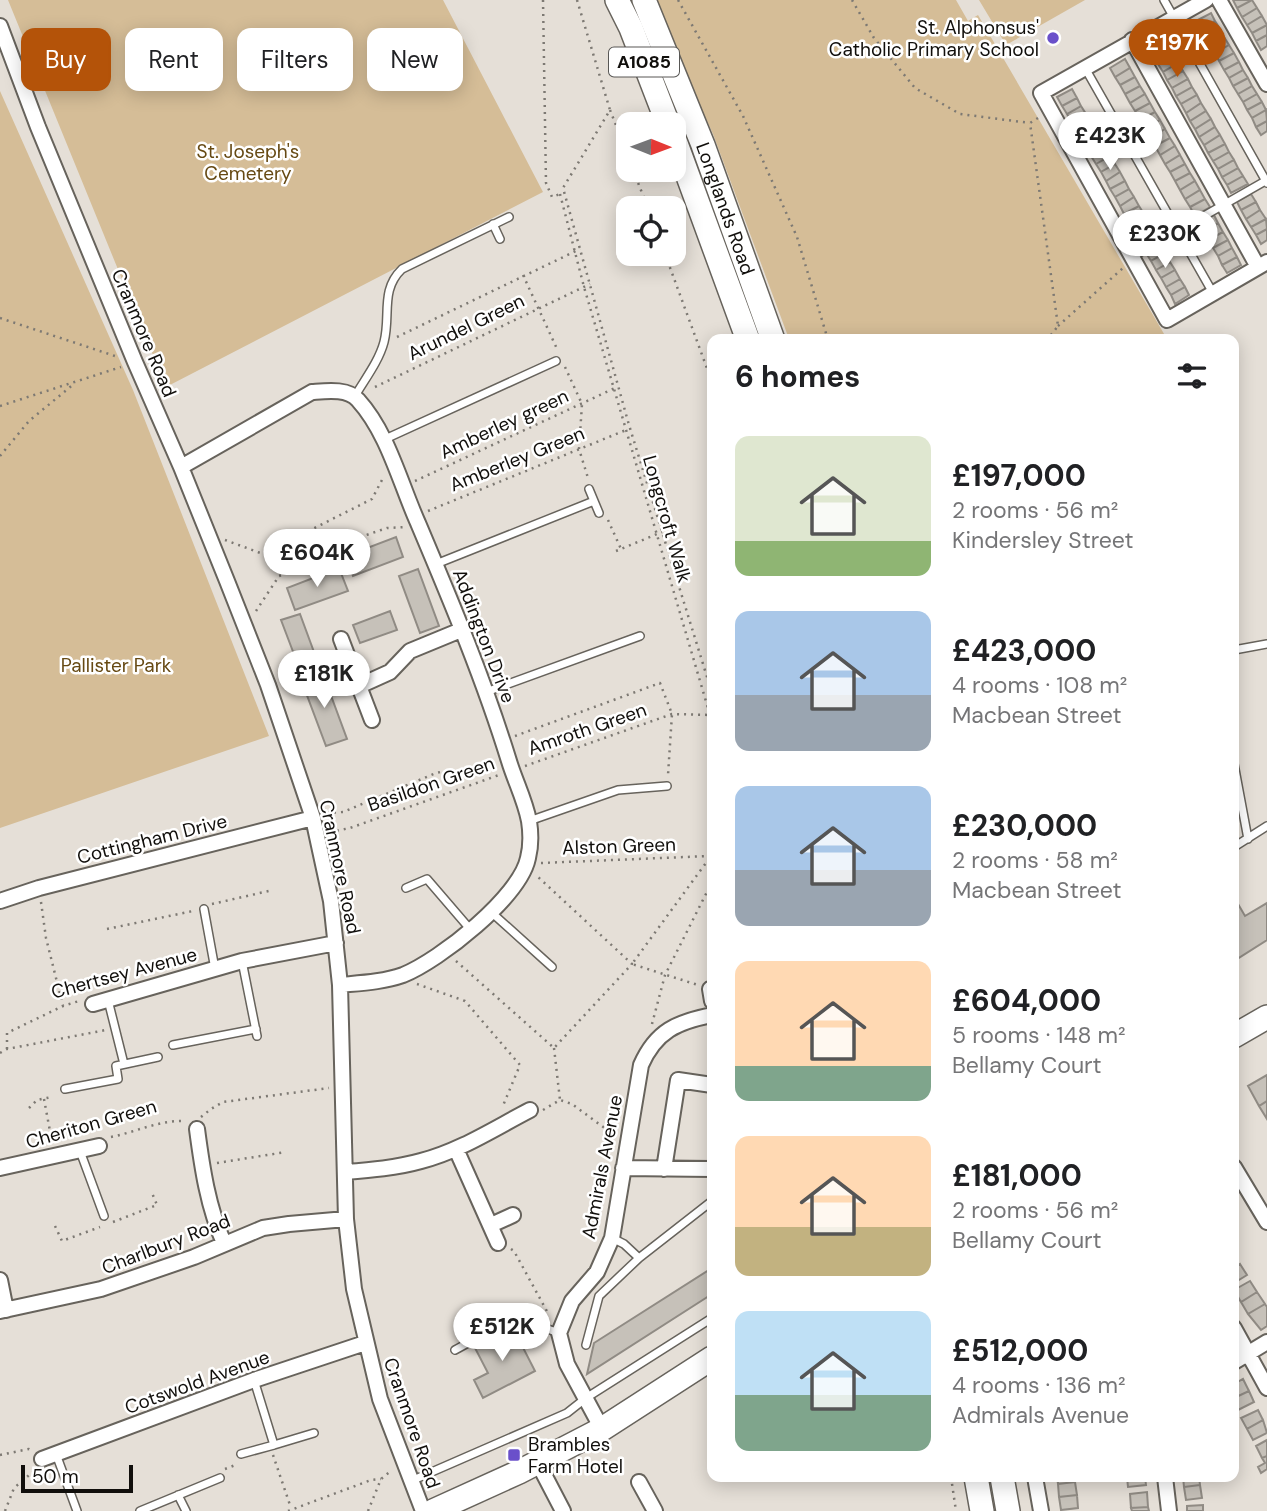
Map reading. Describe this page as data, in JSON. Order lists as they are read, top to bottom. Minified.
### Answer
{"streets":{"main road":["A1085","Longlands Road"],"street":["Cranmore Road","Addington Drive","Cottingham Drive","Chertsey Avenue","Cheriton Green","Admirals Avenue","Charlbury Road","Cotswold Avenue"],"path":["Arundel Green","Amberley green","Amberley Green","Longcroft Walk","Amroth Green","Basildon Green","Alston Green"]},"crossings":[["Arundel Green","Addington Drive"],["Cranmore Road","Amberley Green"],["Cranmore Road","Basildon Green"],["Cranmore Road","Cottingham Drive"],["Cranmore Road","Chertsey Avenue"],["Cranmore Road","Charlbury Road"],["Cranmore Road","Cotswold Avenue"],["Amberley green","Addington Drive"],["Amberley Green","Longcroft Walk"],["Amberley Green","Addington Drive"],["Addington Drive","Amroth Green"],["Addington Drive","Basildon Green"],["Addington Drive","Alston Green"],["Amroth Green","Basildon Green"]],"parks":["St. Joseph's Cemetery","Pallister Park"],"places":{"other":["St. Alphonsus' Catholic Primary School"],"transit":["Brambles Farm Hotel"]},"scale_bar":"50 m","north":"right","page":{"price":["£197K","£423K","£230K","£604K","£181K","£512K"],"chip":["Buy","Rent","Filters","New"],"heading":"6 homes","list":[{"name":"£197,000","note":"2 rooms · 56 m² · Kindersley Street"},{"name":"£423,000","note":"4 rooms · 108 m² · Macbean Street"},{"name":"£230,000","note":"2 rooms · 58 m² · Macbean Street"},{"name":"£604,000","note":"5 rooms · 148 m² · Bellamy Court"},{"name":"£181,000","note":"2 rooms · 56 m² · Bellamy Court"},{"name":"£512,000","note":"4 rooms · 136 m² · Admirals Avenue"}],"scale":"50 m"}}
